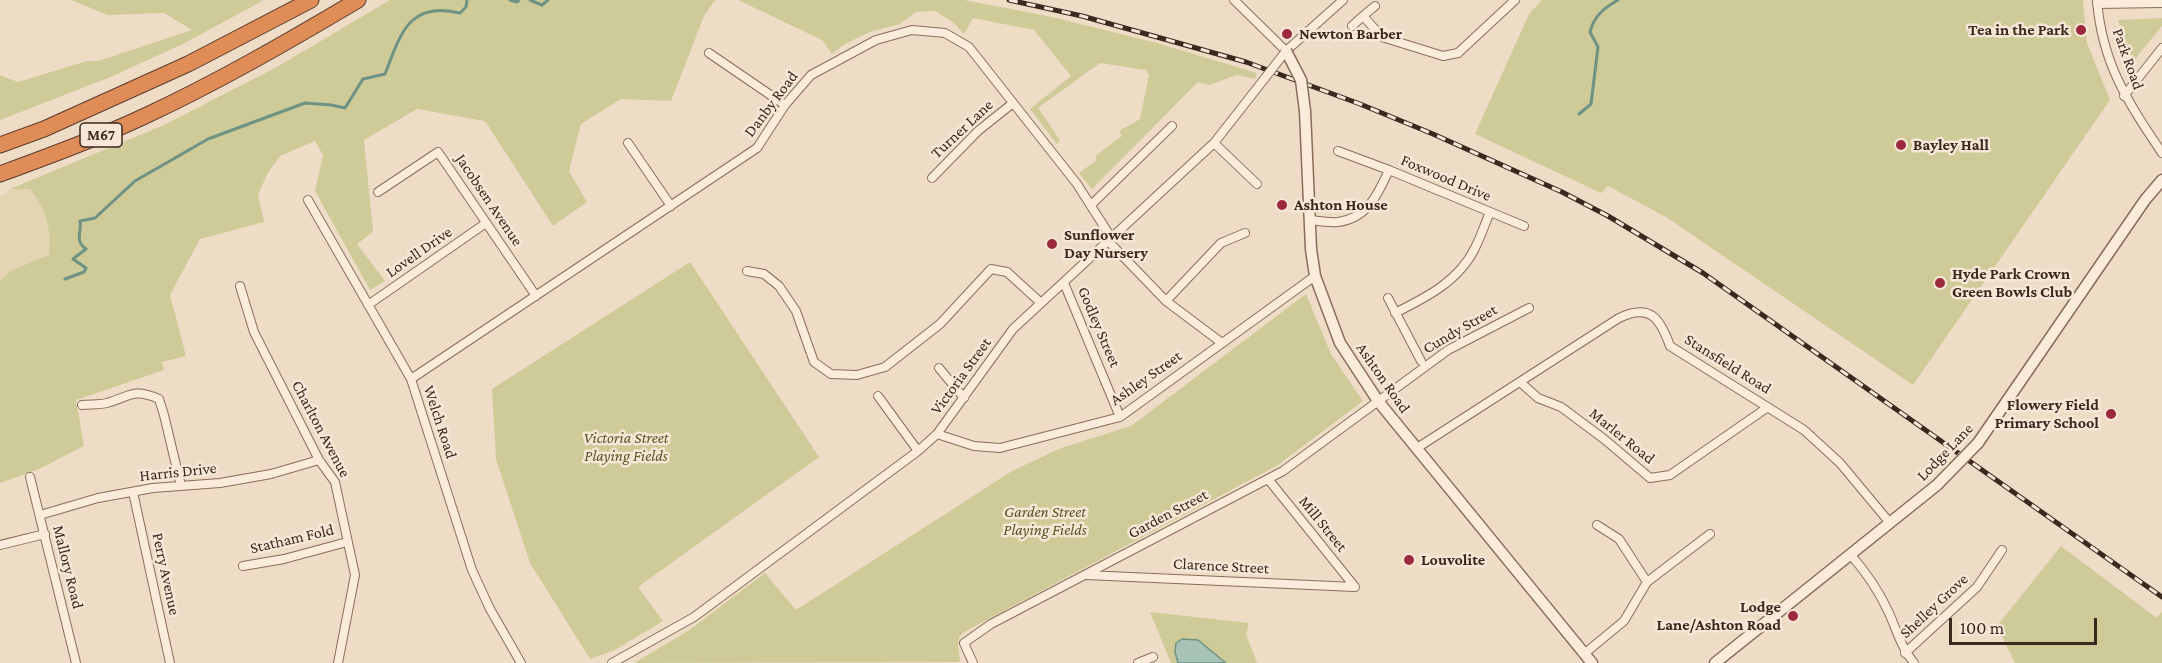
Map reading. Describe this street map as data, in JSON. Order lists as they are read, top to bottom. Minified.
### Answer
{"streets":{"highway":["M67"],"street":["Park Road","Danby Road","Turner Lane","Foxwood Drive","Jacobsen Avenue","Lovell Drive","Godley Street","Cundy Street","Stansfield Road","Victoria Street","Ashley Street","Ashton Road","Welch Road","Charlton Avenue","Marler Road","Lodge Lane","Harris Drive","Garden Street","Mill Street","Statham Fold","Clarence Street","Mallory Road","Perry Avenue","Shelley Grove"]},"crossings":[["Danby Road","Turner Lane"],["Danby Road","Jacobsen Avenue"],["Danby Road","Victoria Street"],["Danby Road","Ashley Street"],["Danby Road","Welch Road"],["Foxwood Drive","Ashton Road"],["Jacobsen Avenue","Lovell Drive"],["Lovell Drive","Welch Road"],["Godley Street","Victoria Street"],["Godley Street","Ashley Street"],["Cundy Street","Ashton Road"],["Cundy Street","Garden Street"],["Stansfield Road","Ashton Road"],["Stansfield Road","Marler Road"],["Stansfield Road","Lodge Lane"],["Victoria Street","Ashley Street"],["Victoria Street","Ashton Road"],["Ashley Street","Ashton Road"],["Ashton Road","Garden Street"],["Charlton Avenue","Harris Drive"],["Charlton Avenue","Statham Fold"],["Harris Drive","Mallory Road"],["Harris Drive","Perry Avenue"],["Garden Street","Mill Street"],["Garden Street","Clarence Street"],["Mill Street","Clarence Street"]],"parks":["Victoria Street Playing Fields","Garden Street Playing Fields"],"places":["Tea in the Park","Newton Barber","Bayley Hall","Ashton House","Sunflower Day Nursery","Hyde Park Crown Green Bowls Club","Flowery Field Primary School","Louvolite","Lodge Lane/Ashton Road"],"scale_bar":"100 m"}
